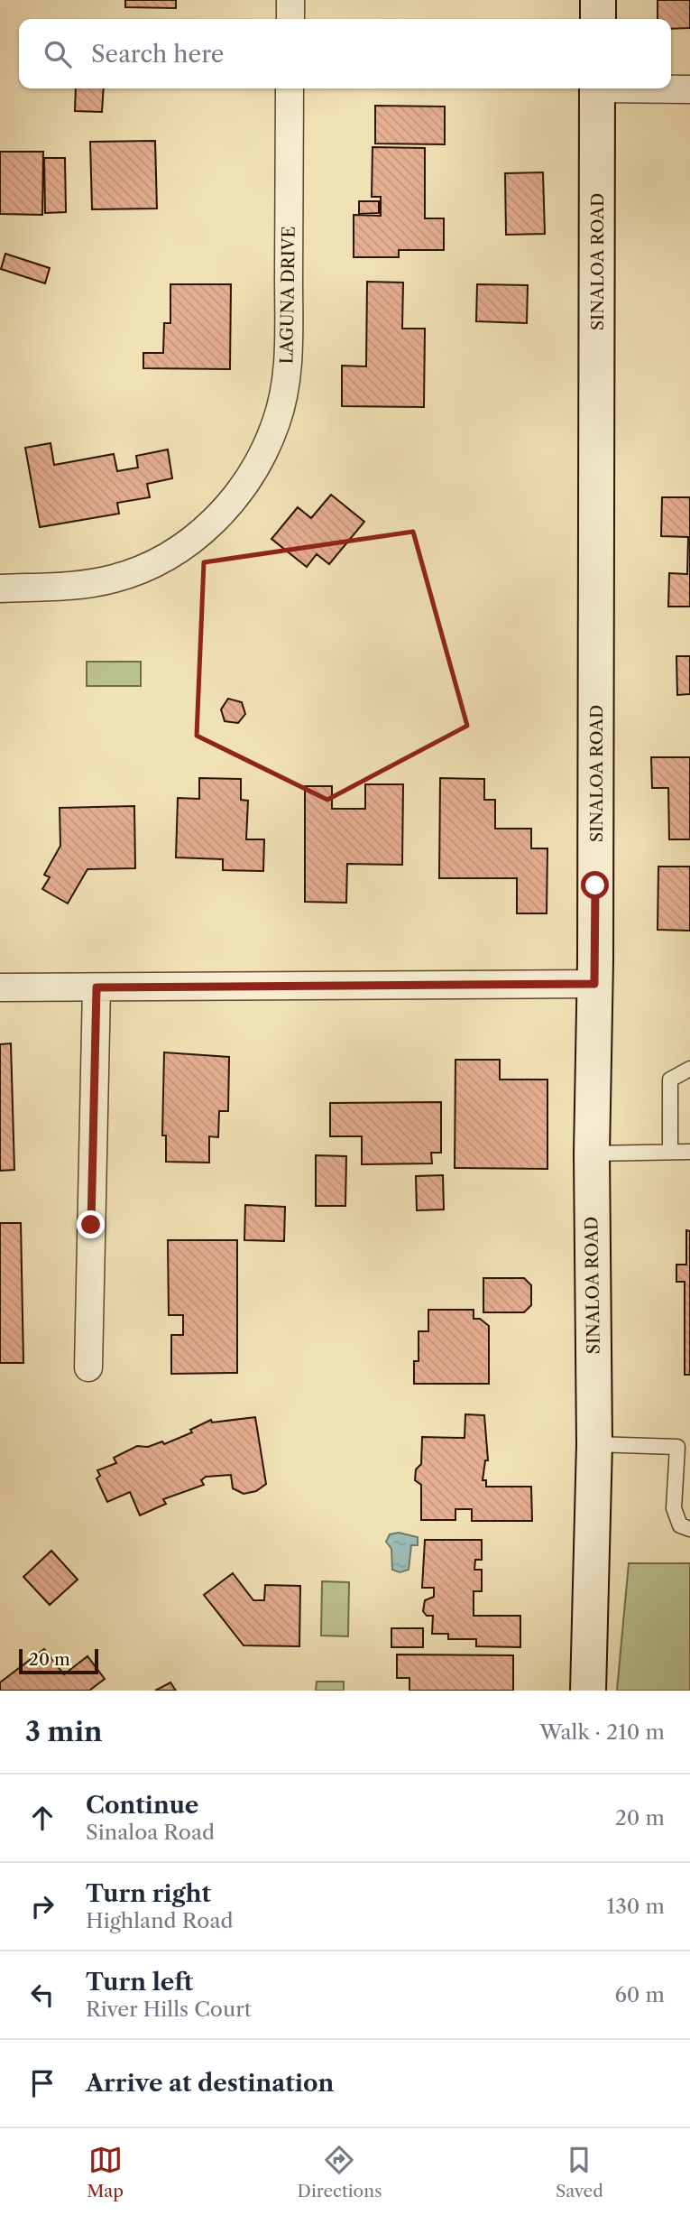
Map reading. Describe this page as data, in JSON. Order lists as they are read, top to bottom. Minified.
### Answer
{"streets":{"street":["SINALOA ROAD","LAGUNA DRIVE"]},"scale_bar":"20 m","page":{"search":"Search here","scale":"20 m","heading":["3 min","Walk · 210 m"],"list":[["Continue","Sinaloa Road","20 m"],["Turn right","Highland Road","130 m"],["Turn left","River Hills Court","60 m"],"Arrive at destination"],"nav":["Map","Directions","Saved"]}}
